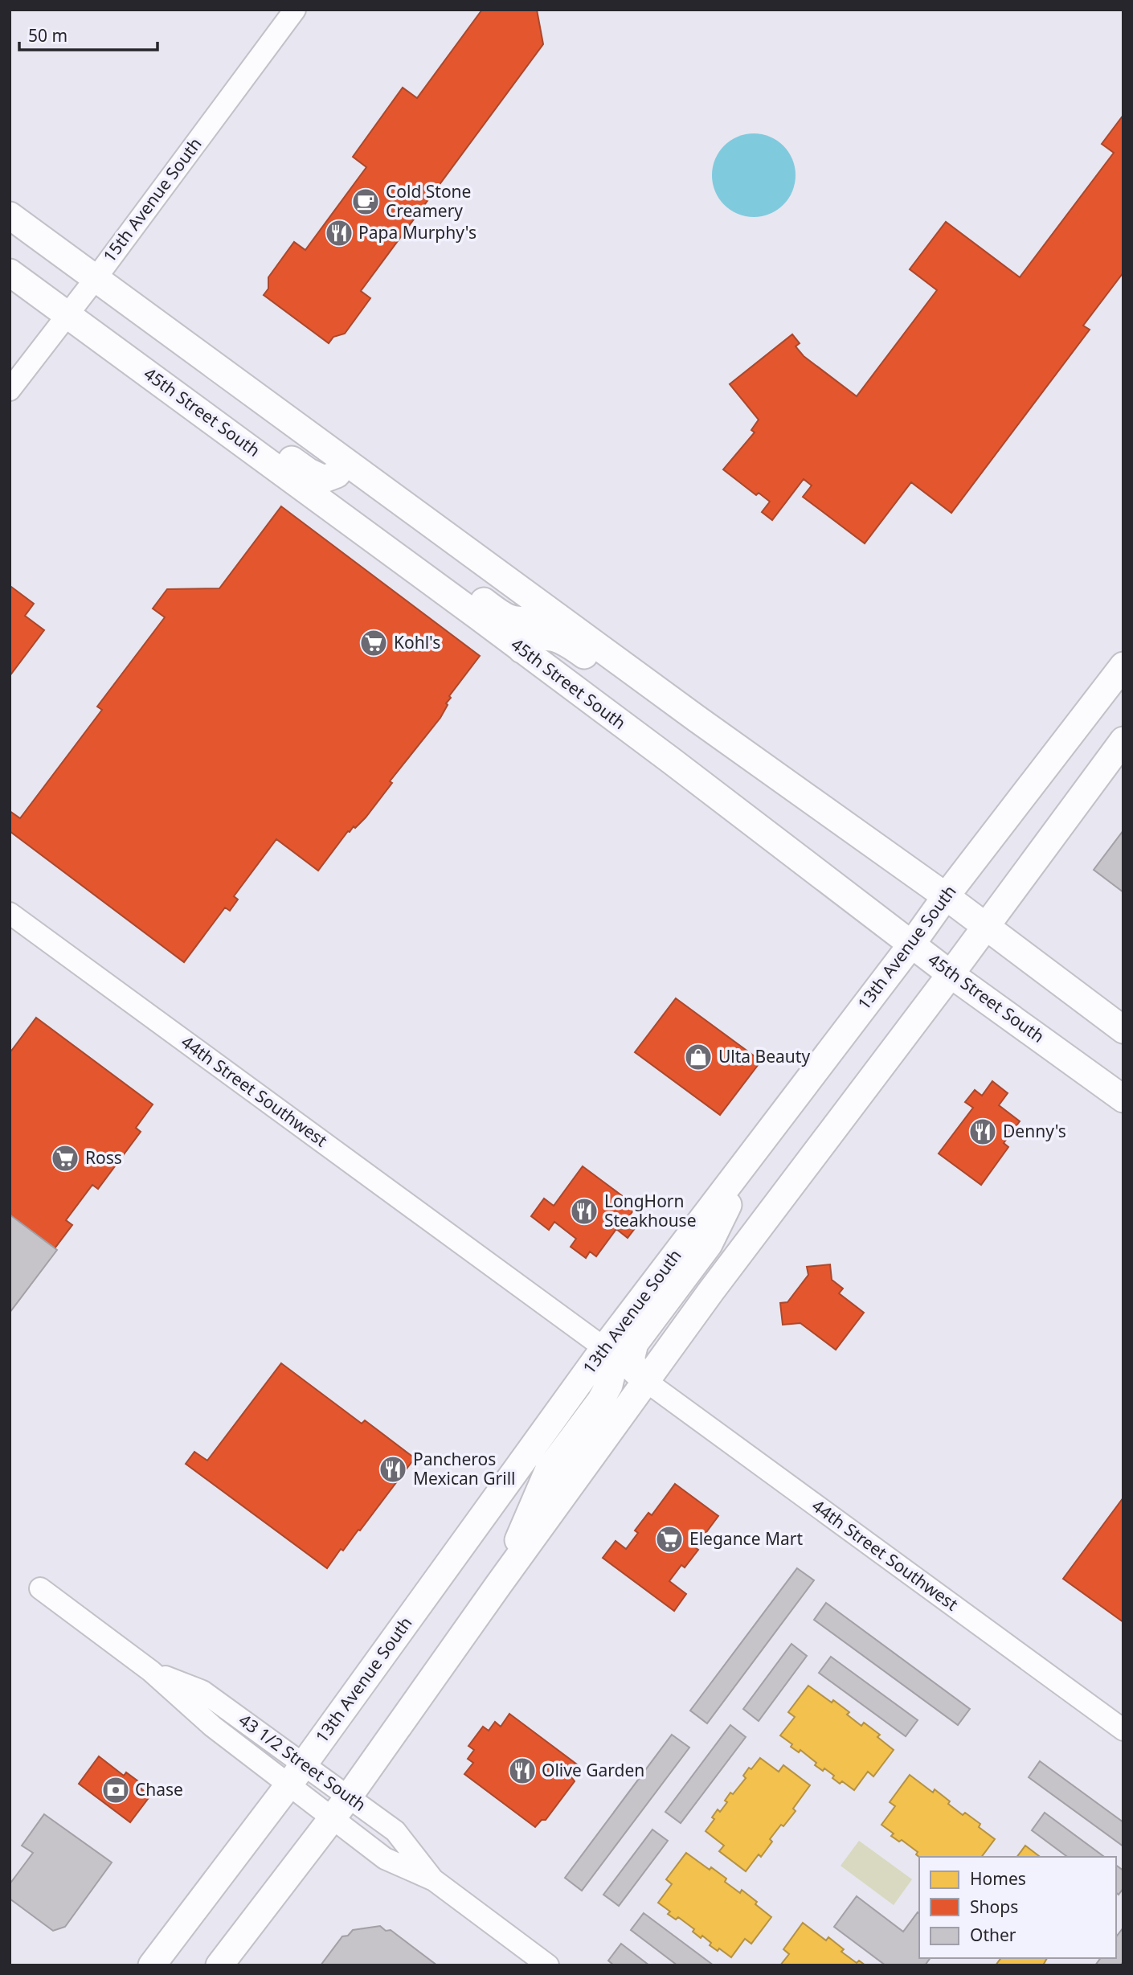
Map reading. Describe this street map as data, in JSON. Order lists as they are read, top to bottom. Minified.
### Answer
{"streets":{"main road":["45th Street South","13th Avenue South"],"street":["15th Avenue South","44th Street Southwest","43 1/2 Street South"]},"crossings":[["15th Avenue South","45th Street South"],["45th Street South","13th Avenue South"],["13th Avenue South","44th Street Southwest"],["13th Avenue South","43 1/2 Street South"]],"places":{"cafe":["Cold Stone Creamery"],"restaurant":["Papa Murphy's","Denny's","LongHorn Steakhouse","Pancheros Mexican Grill","Olive Garden"],"supermarket":["Kohl's","Ross","Elegance Mart"],"shop":["Ulta Beauty"],"bank":["Chase"]},"legend":["Homes","Shops","Other"],"scale_bar":"50 m"}
